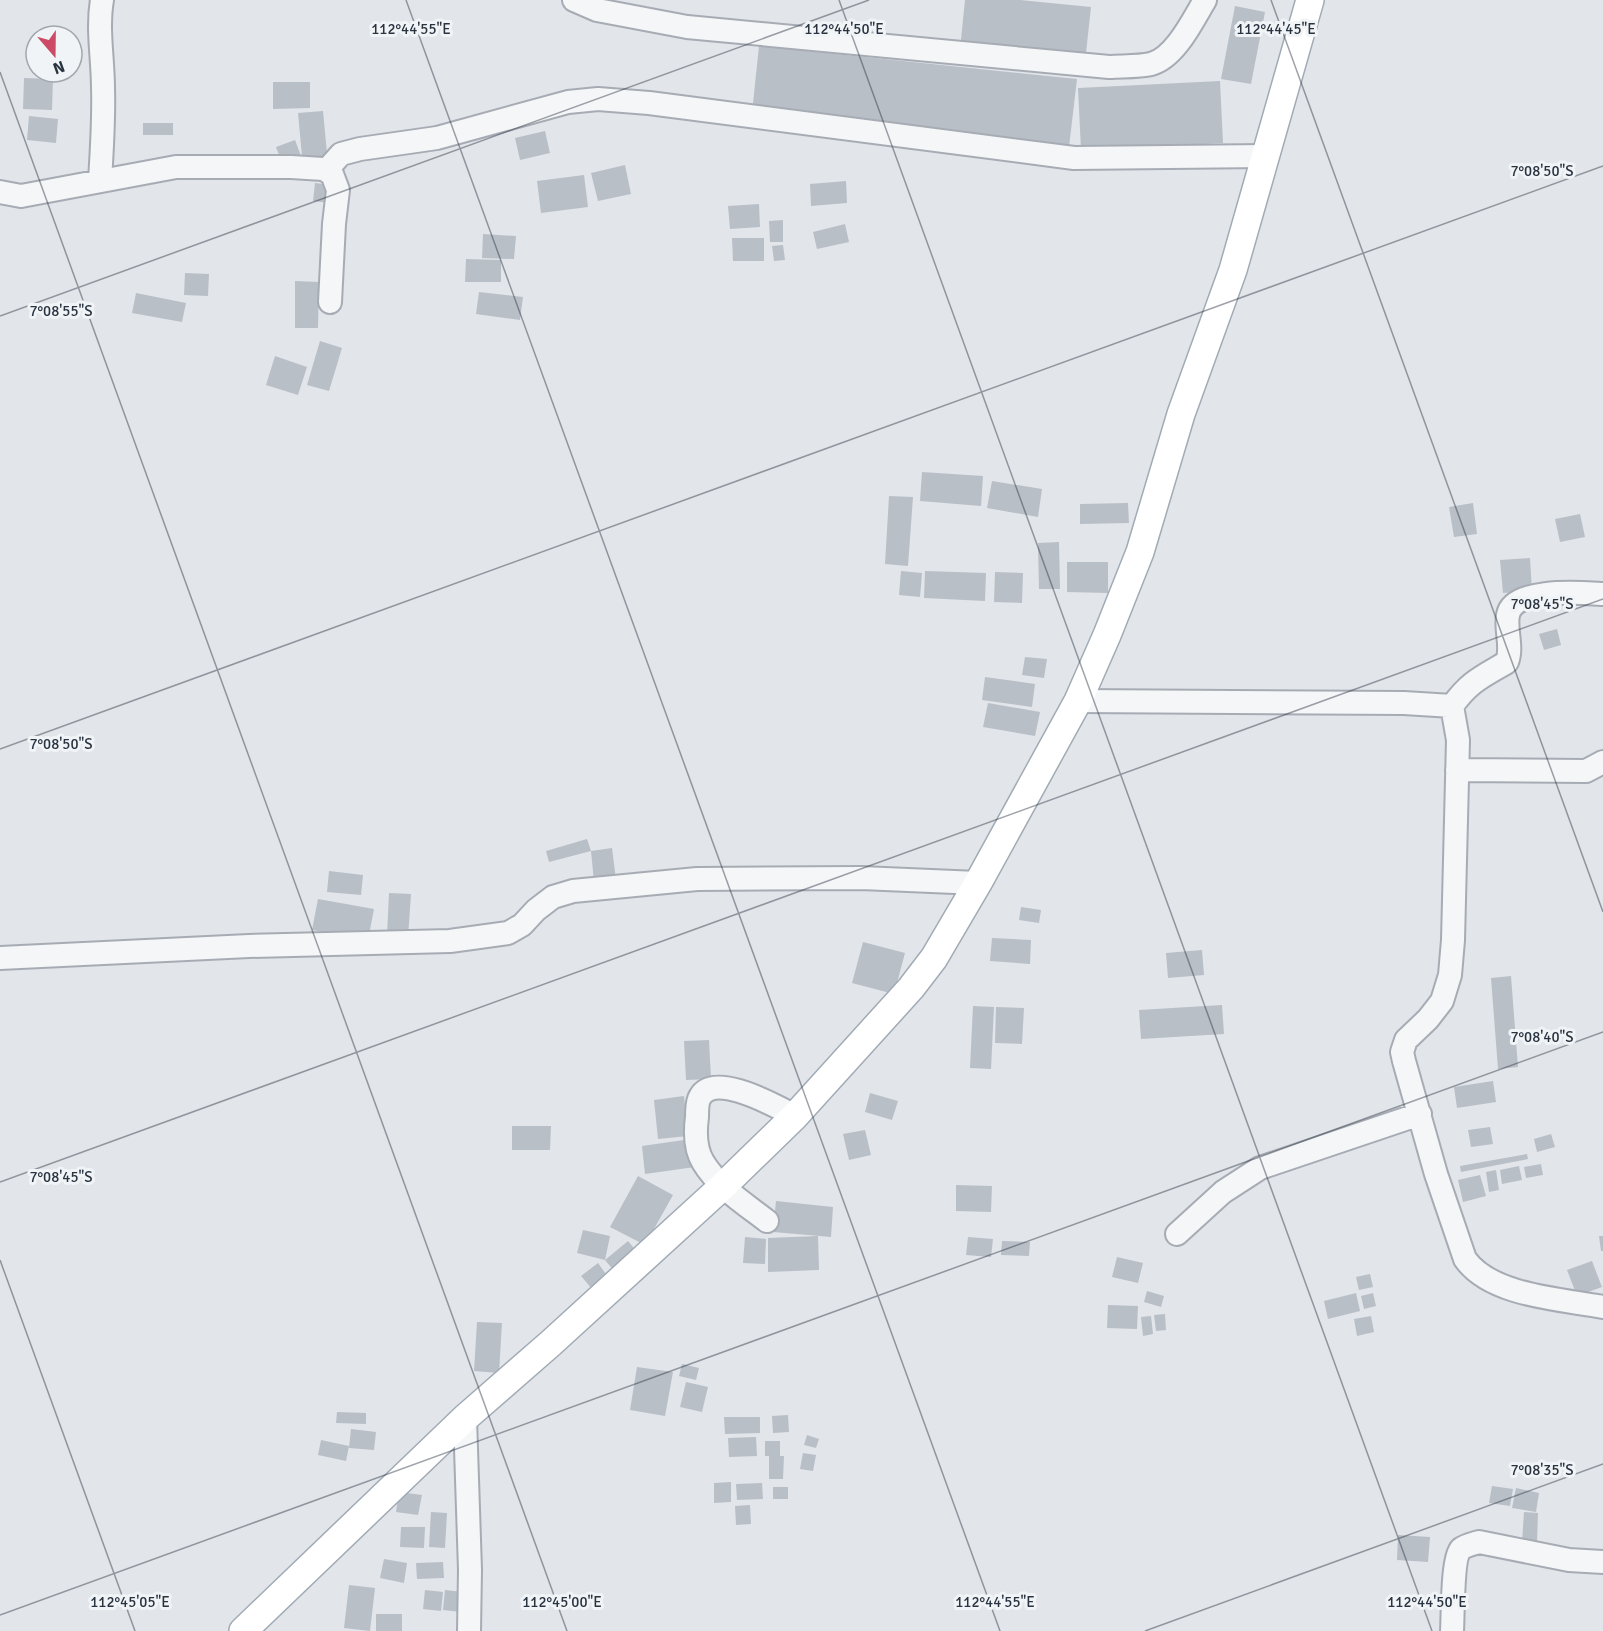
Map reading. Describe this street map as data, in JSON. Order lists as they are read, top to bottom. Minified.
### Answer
{"north":"bottom","coordinates":["112°44'55\"E","112°44'50\"E","112°44'45\"E","7°08'50\"S","7°08'55\"S","7°08'45\"S","7°08'40\"S","7°08'35\"S","112°45'05\"E","112°45'00\"E"]}
